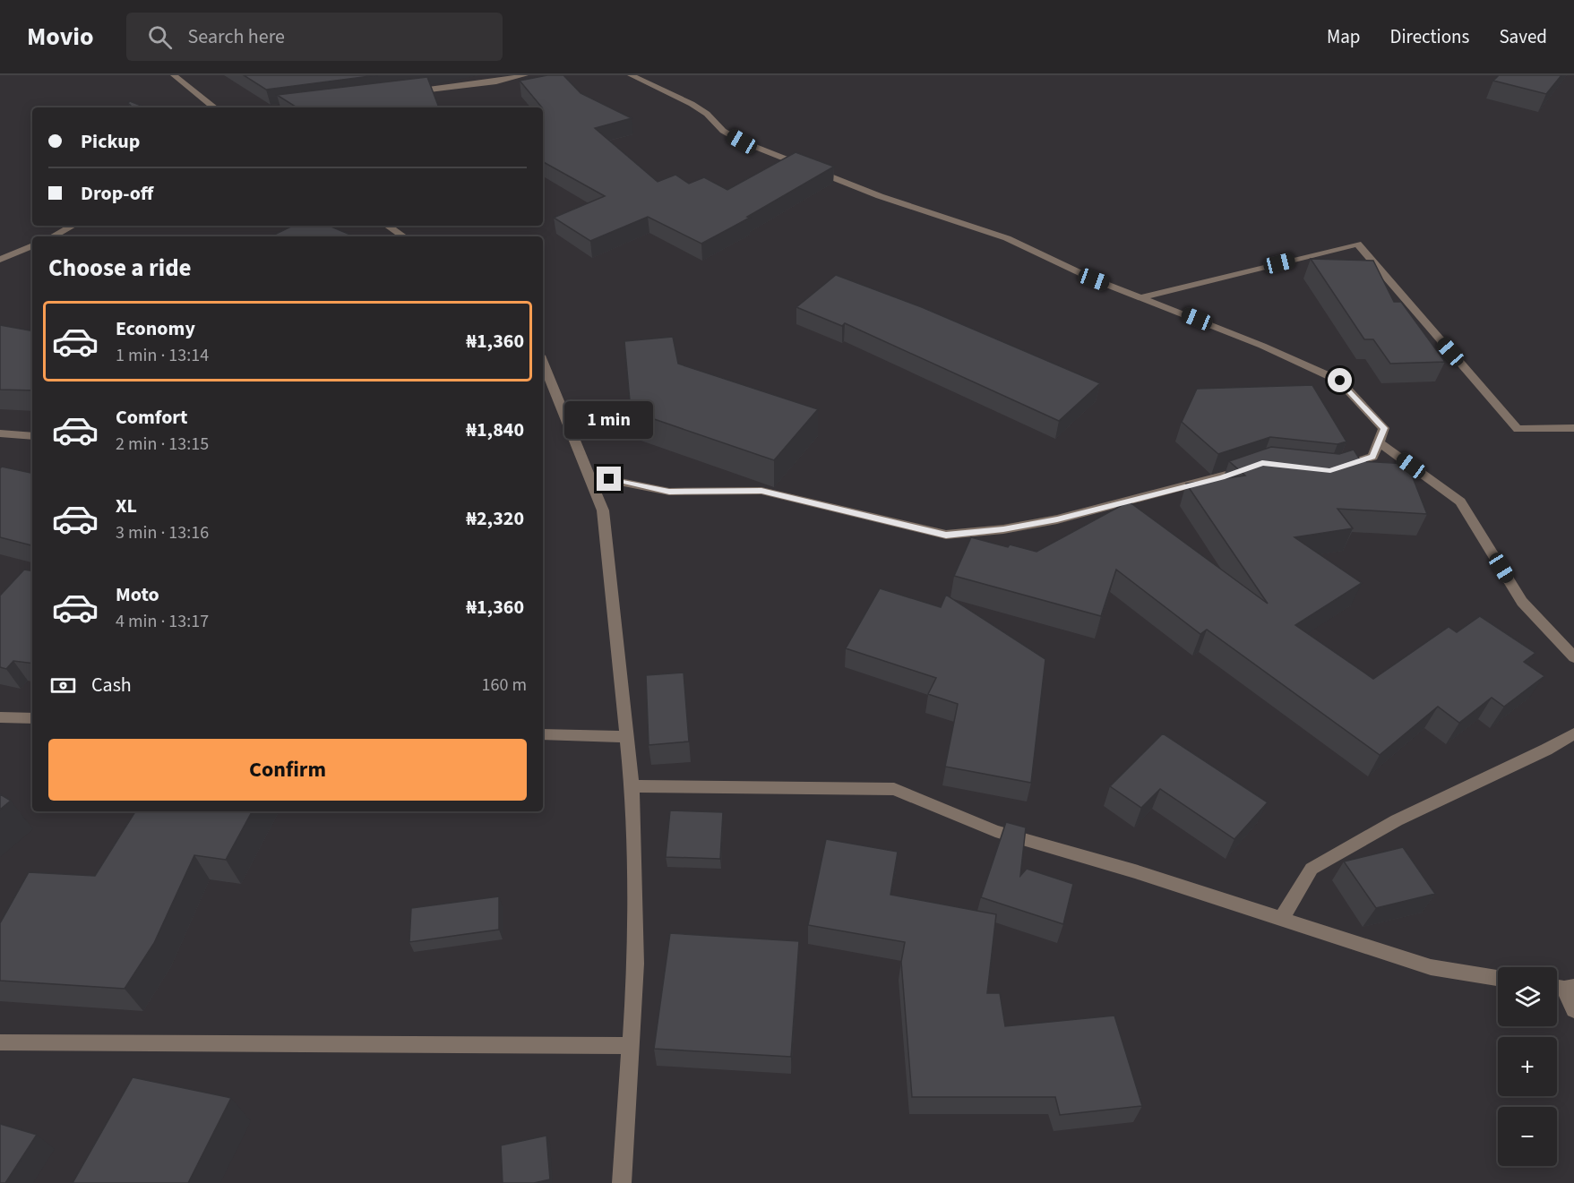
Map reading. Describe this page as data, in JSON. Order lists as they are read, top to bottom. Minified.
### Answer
{"page":{"header":"Movio","search":"Search here","nav":["Map","Directions","Saved"],"banner":["Pickup","Drop-off"],"heading":"Choose a ride","list":[{"name":"Economy","note":"1 min · 13:14","value":"₦1,360"},{"name":"Comfort","note":"2 min · 13:15","value":"₦1,840"},{"name":"XL","note":"3 min · 13:16","value":"₦2,320"},{"name":"Moto","note":"4 min · 13:17","value":"₦1,360"}],"bubble":"1 min","pay":["Cash","160 m"],"buttons":"Confirm","map_buttons":["+","−"]}}
